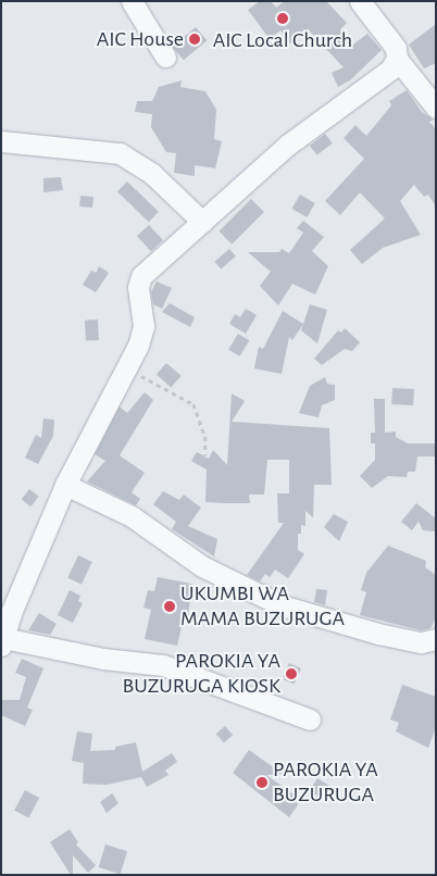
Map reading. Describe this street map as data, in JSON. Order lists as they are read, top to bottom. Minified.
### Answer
{"places":["AIC Local Church","AIC House","UKUMBI WA MAMA BUZURUGA","PAROKIA YA BUZURUGA KIOSK","PAROKIA YA BUZURUGA"]}
